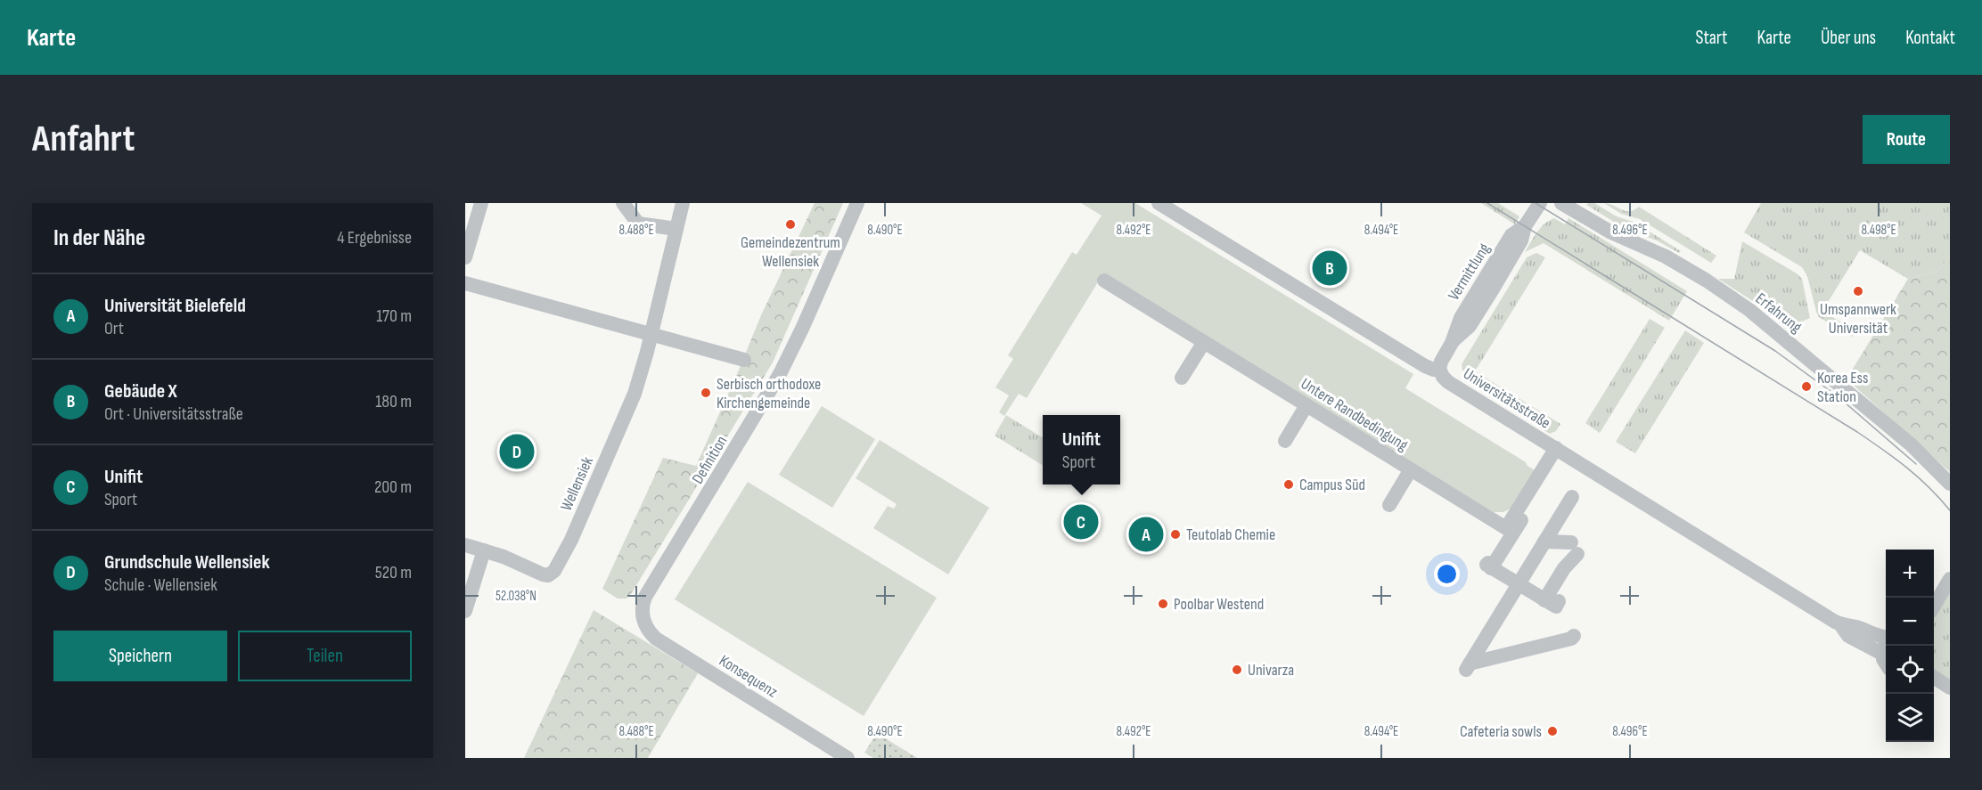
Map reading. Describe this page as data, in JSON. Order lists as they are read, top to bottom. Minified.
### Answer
{"streets":{"street":["Vermittlung","Erfahrung","Universitätsstraße","Untere Randbedingung","Definition","Wellensiek","Konsequenz"]},"crossings":[["Vermittlung","Universitätsstraße"],["Definition","Konsequenz"]],"places":["Gemeindezentrum Wellensiek","Umspannwerk Universität","Korea Ess Station","Serbisch orthodoxe Kirchengemeinde","Campus Süd","Teutolab Chemie","Poolbar Westend","Univarza","Cafeteria sowls"],"page":{"header":"Karte","nav":["Start","Karte","Über uns","Kontakt"],"buttons":["Route",["Speichern","Teilen"]],"title":"Anfahrt","heading":["In der Nähe","4 Ergebnisse"],"pins":["B","D","C","A"],"list":[{"mark":"A","name":"Universität Bielefeld","note":"Ort","value":"170 m"},{"mark":"B","name":"Gebäude X","note":"Ort · Universitätsstraße","value":"180 m"},{"mark":"C","name":"Unifit","note":"Sport","value":"200 m"},{"mark":"D","name":"Grundschule Wellensiek","note":"Schule · Wellensiek","value":"520 m"}],"popup":["Unifit","Sport"],"map_buttons":["+","−"]},"coordinates":["8.488°E","8.490°E","8.492°E","8.494°E","8.496°E","8.498°E","52.038°N"]}
